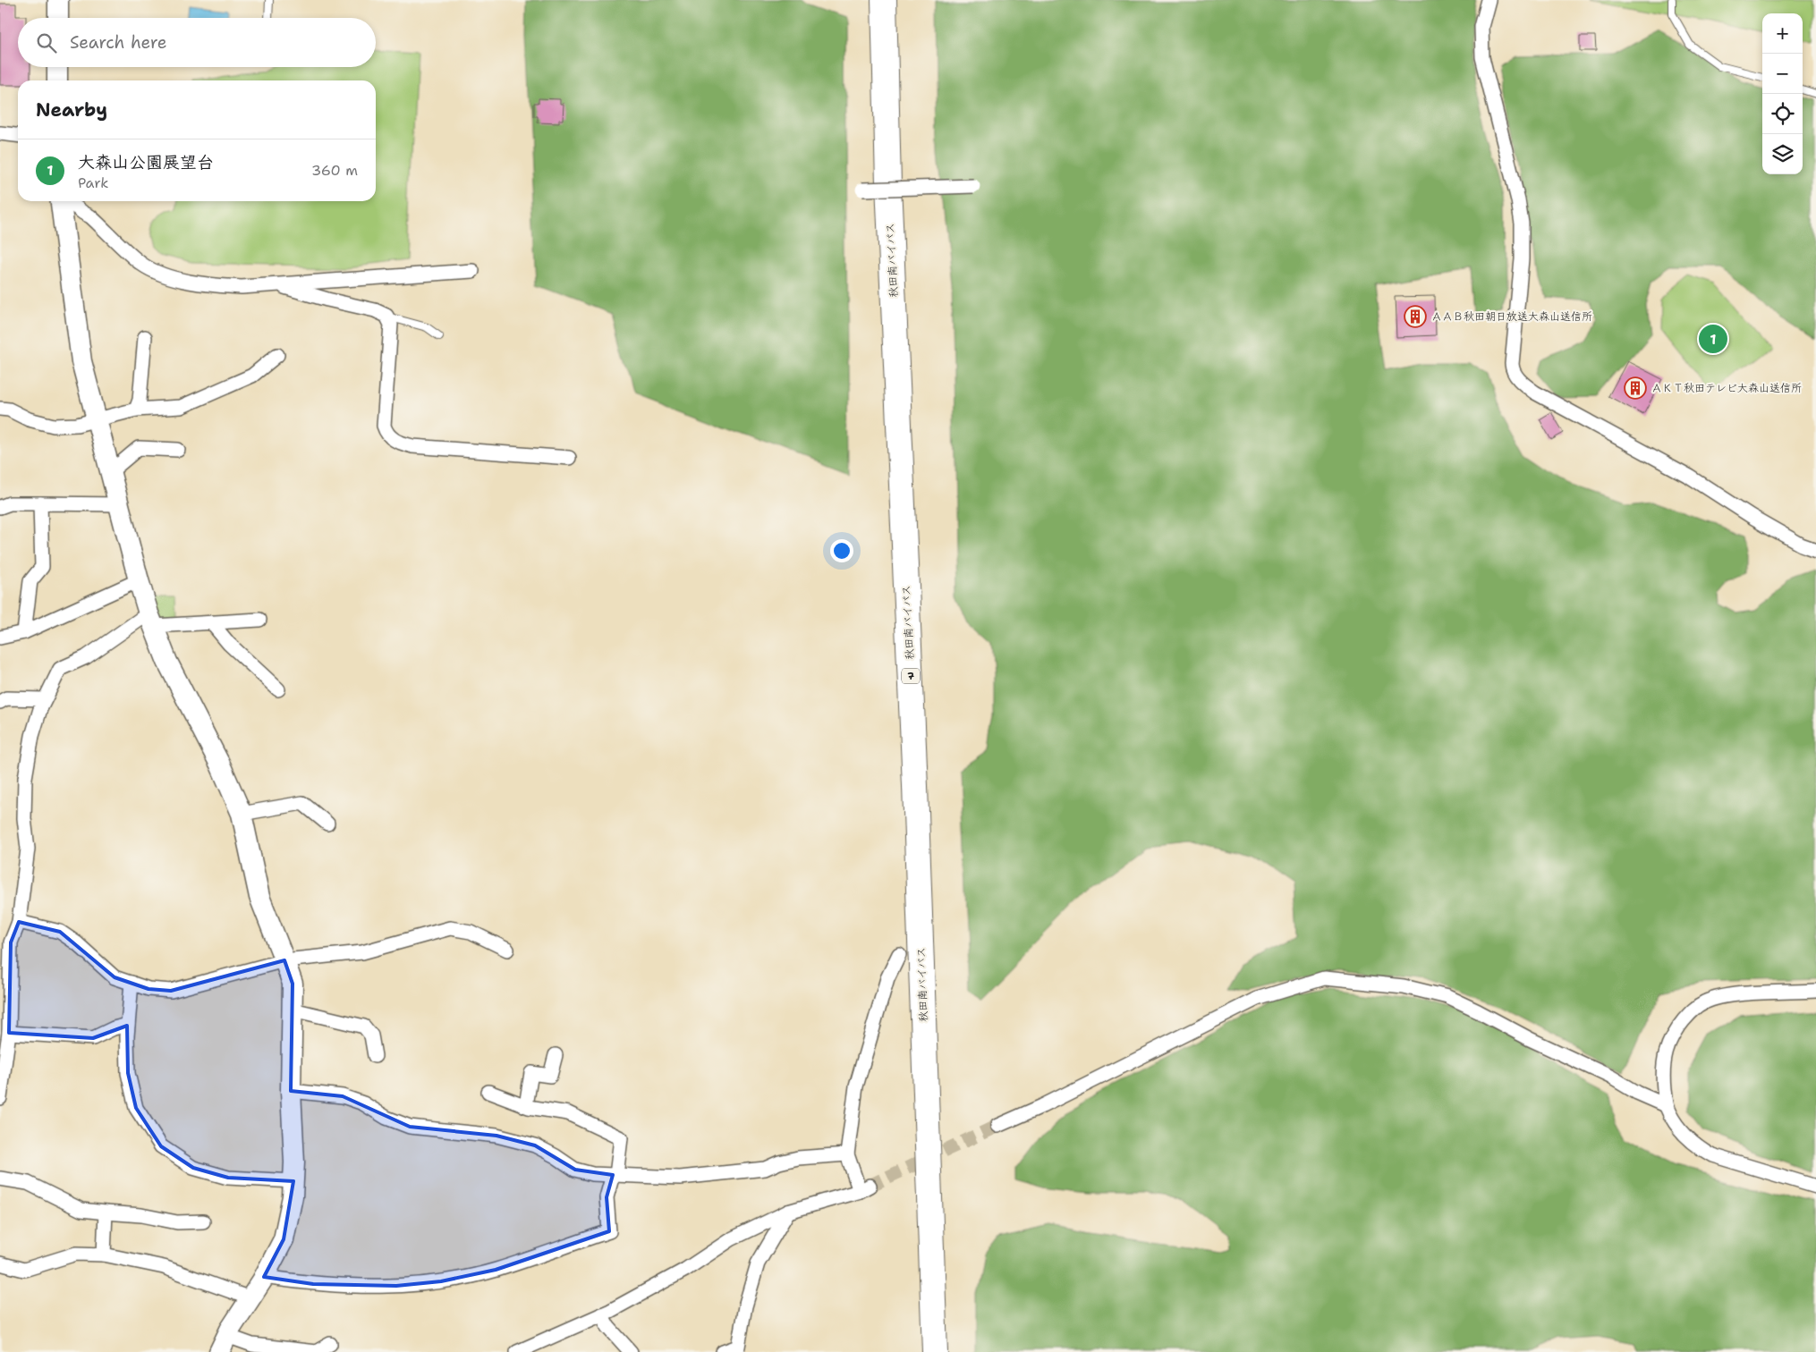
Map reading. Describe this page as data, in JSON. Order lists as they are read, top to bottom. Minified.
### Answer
{"streets":{"highway":["秋田南バイパス","7"]},"places":{"building":["ＡＡＢ秋田朝日放送大森山送信所","ＡＫＴ秋田テレビ大森山送信所"]},"page":{"map_buttons":["+","−"],"search":"Search here","heading":"Nearby","list":[{"mark":"1","name":"大森山公園展望台","note":"Park","value":"360 m"}],"pins":"1"}}
